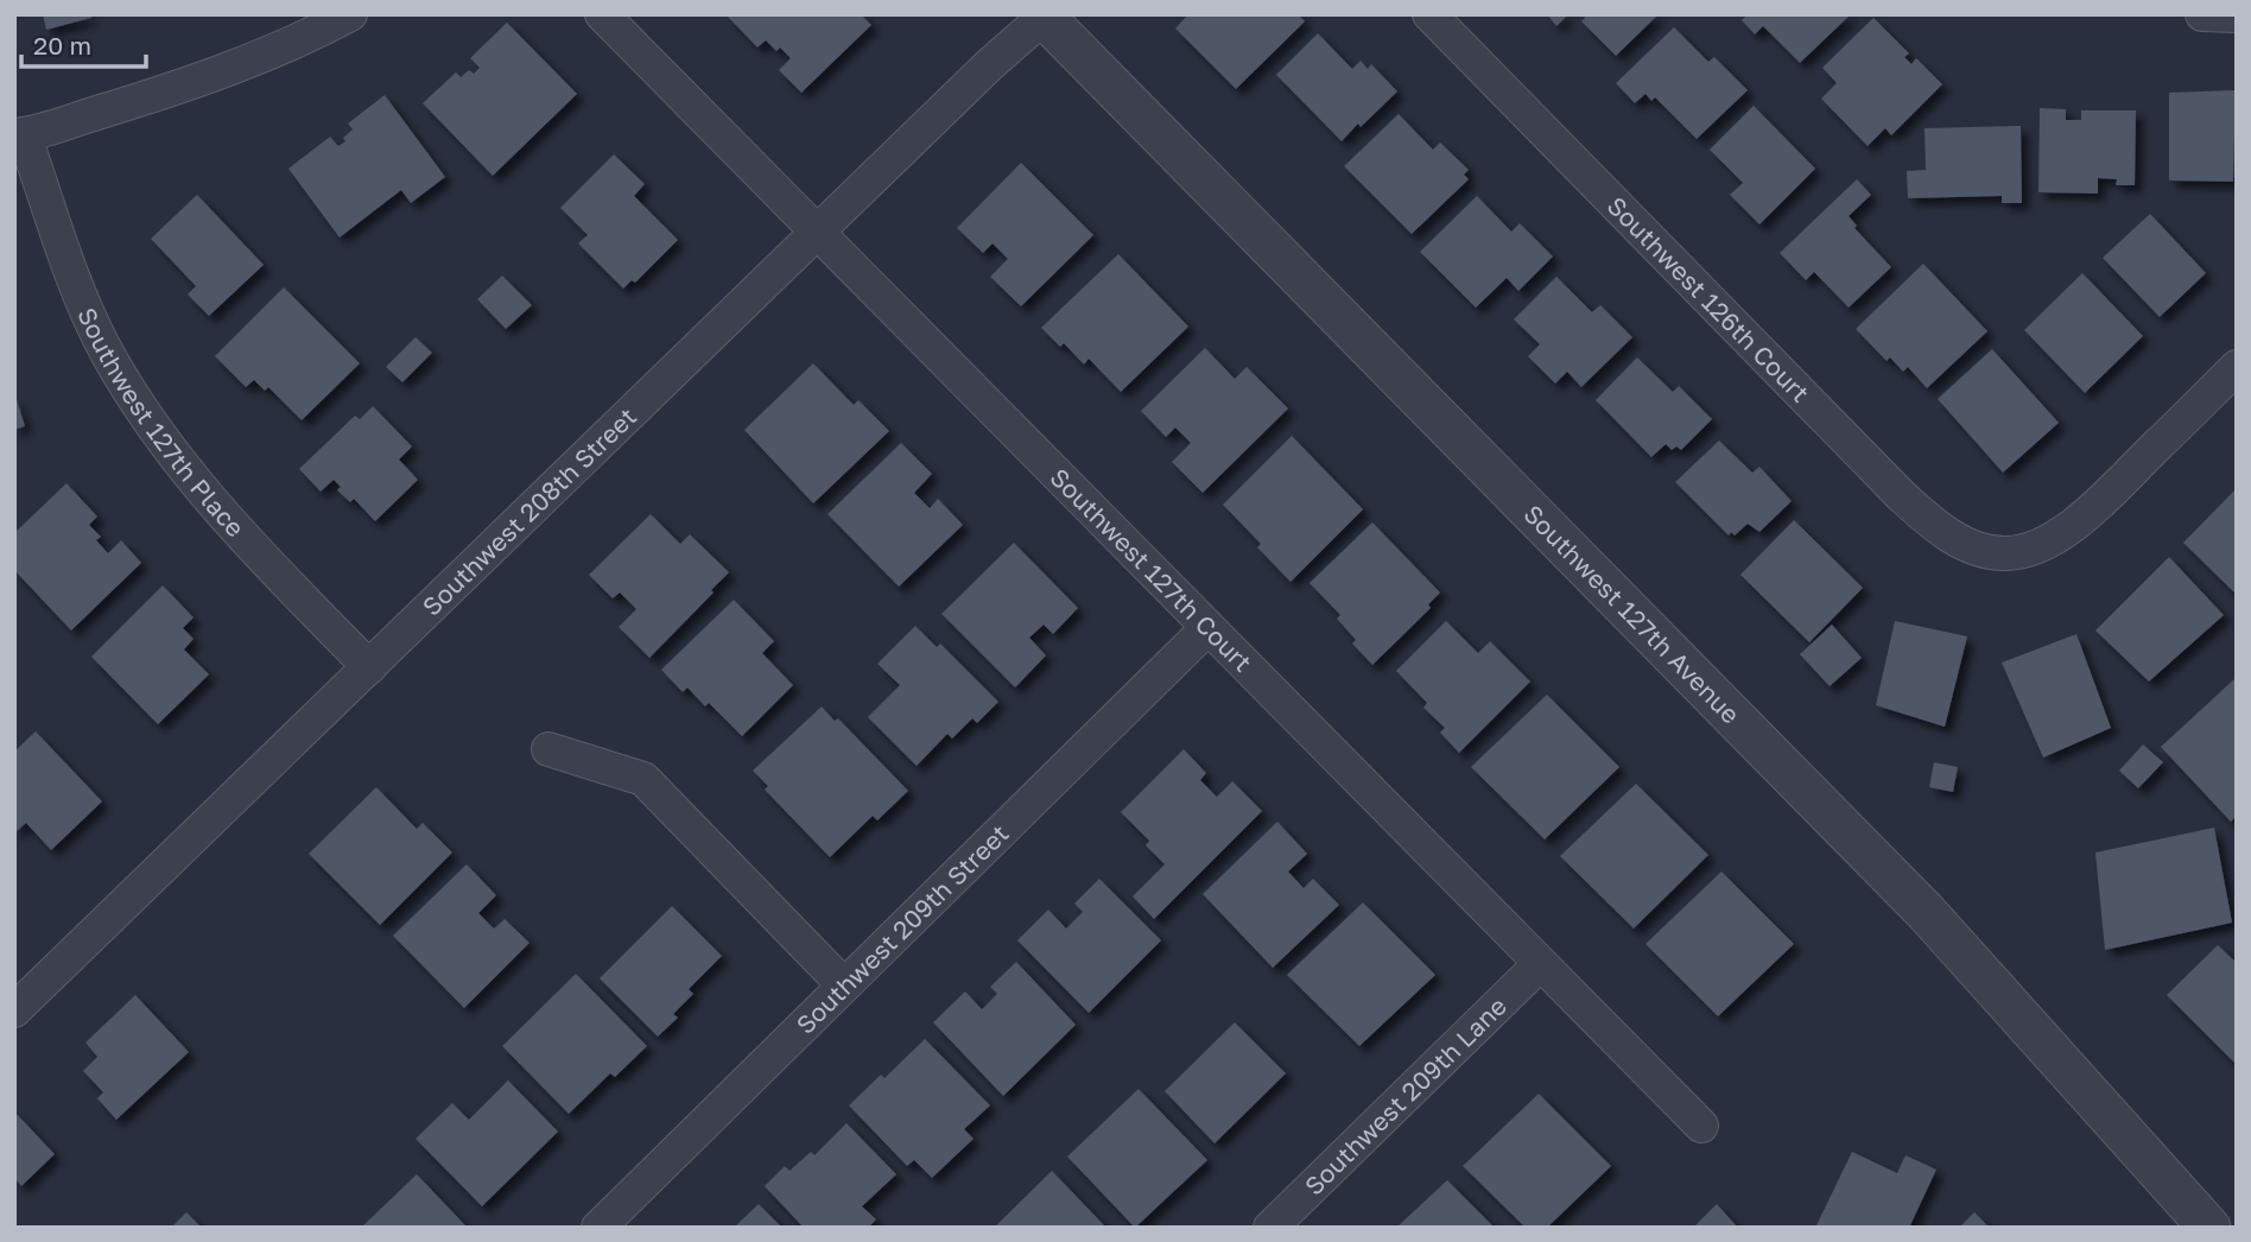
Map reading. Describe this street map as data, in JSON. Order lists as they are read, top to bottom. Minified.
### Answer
{"streets":{"street":["Southwest 126th Court","Southwest 127th Place","Southwest 208th Street","Southwest 127th Court","Southwest 127th Avenue","Southwest 209th Street","Southwest 209th Lane"]},"crossings":[["Southwest 127th Place","Southwest 208th Street"],["Southwest 208th Street","Southwest 127th Court"],["Southwest 208th Street","Southwest 127th Avenue"],["Southwest 127th Court","Southwest 209th Street"],["Southwest 127th Court","Southwest 209th Lane"]],"scale_bar":"20 m"}
